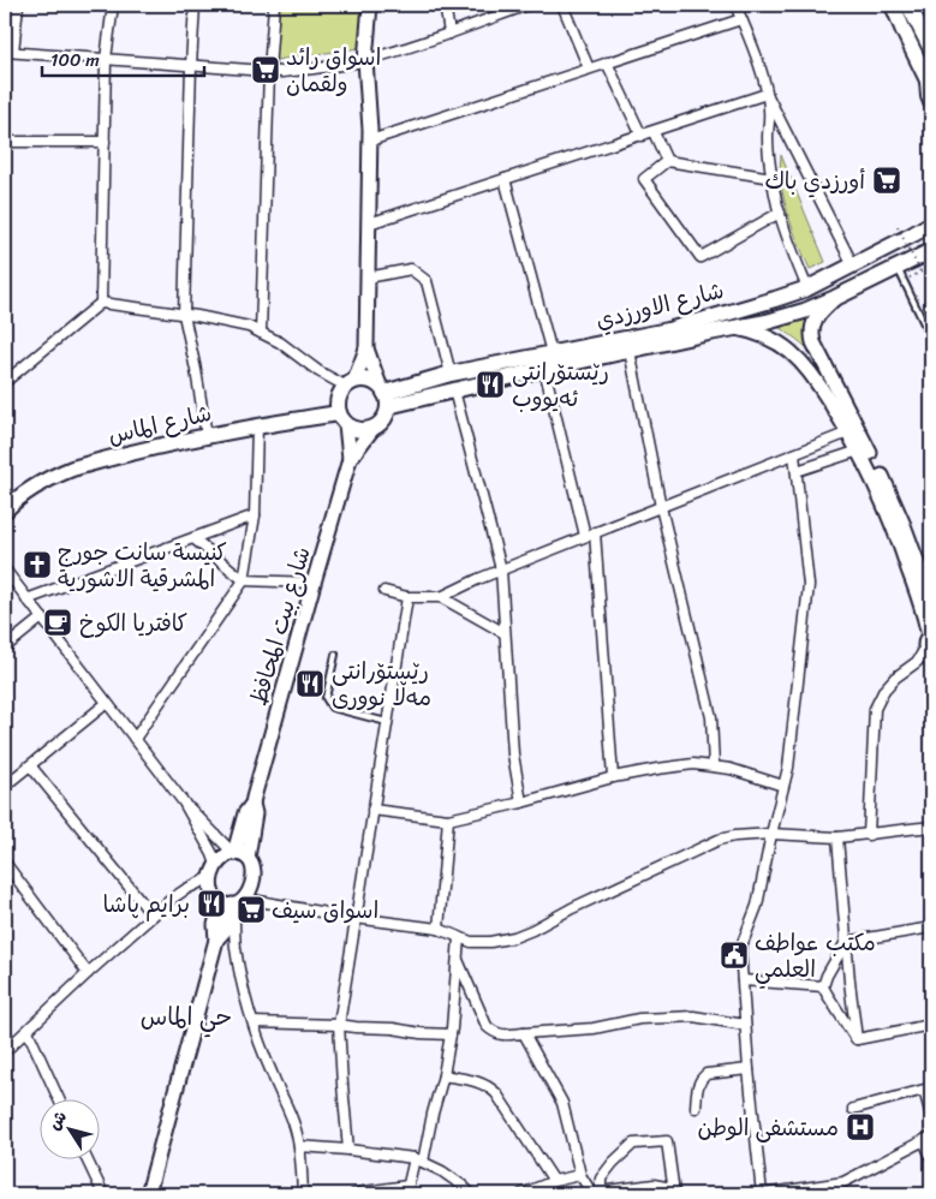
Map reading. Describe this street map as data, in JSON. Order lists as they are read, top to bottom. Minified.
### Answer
{"streets":{"main road":["شارع الاورزدي","شارع الماس","شارع بيت المحافظ"]},"crossings":[["شارع الاورزدي","شارع الماس"],["شارع الاورزدي","شارع بيت المحافظ"],["شارع الماس","شارع بيت المحافظ"]],"districts":["حي الماس"],"places":{"supermarket":["اسواق رائد ولقمان","أورزدي باك","اسواق سيف"],"restaurant":["رێستۆرانتی ئەیووب","رێستۆرانتی مەڵا نووری","برایم پاشا"],"church":["كنيسة سانت جورج المشرقية الاشورية"],"cafe":["كافتريا الكوخ"],"public building":["مكتب عواطف العلمي"],"hospital":["مستشفى الوطن"]},"scale_bar":"100 m","north":"top left"}
